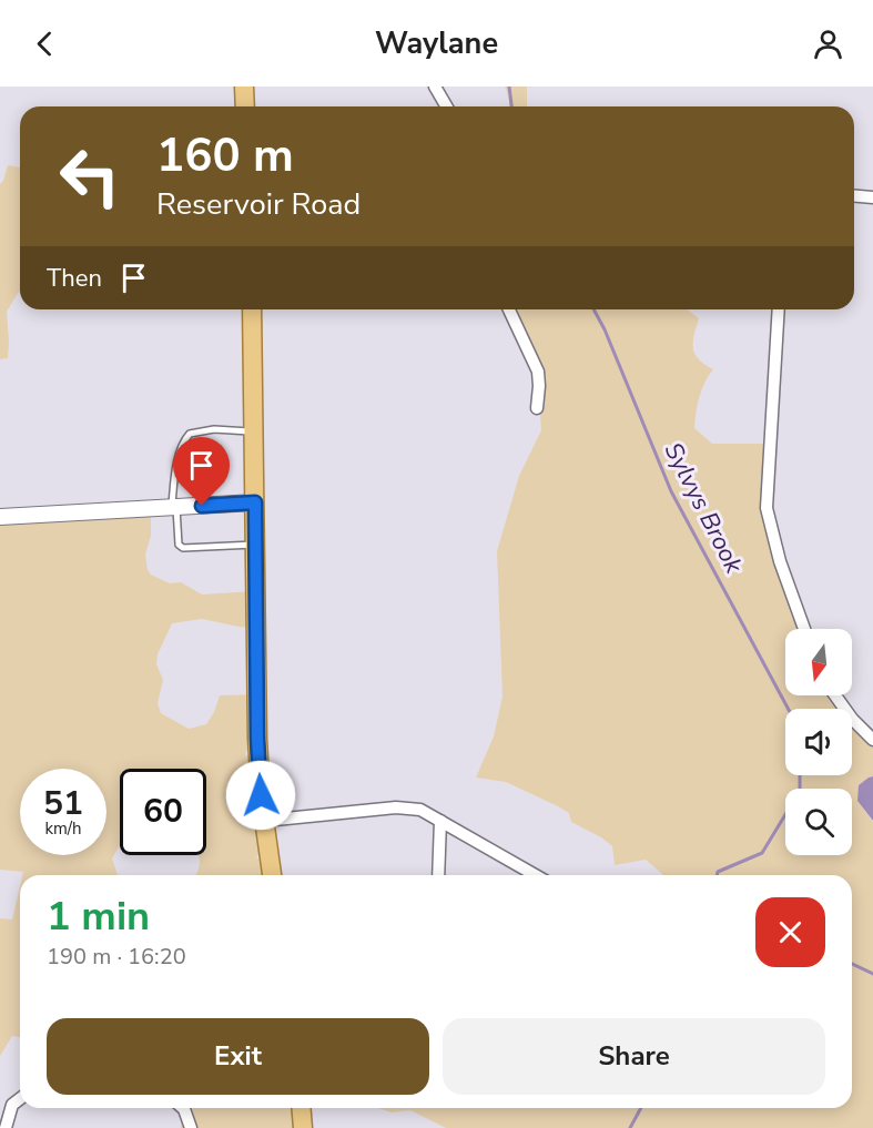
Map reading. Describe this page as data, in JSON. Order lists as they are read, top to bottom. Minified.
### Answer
{"water":["Sylvys Brook"],"north":"bottom","page":{"header":"Waylane","turn":["160 m","Reservoir Road"],"then":"Then","speed":"51 km/h","limit":"60","heading":["1 min","190 m · 16:20"],"buttons":["Exit","Share"]}}
